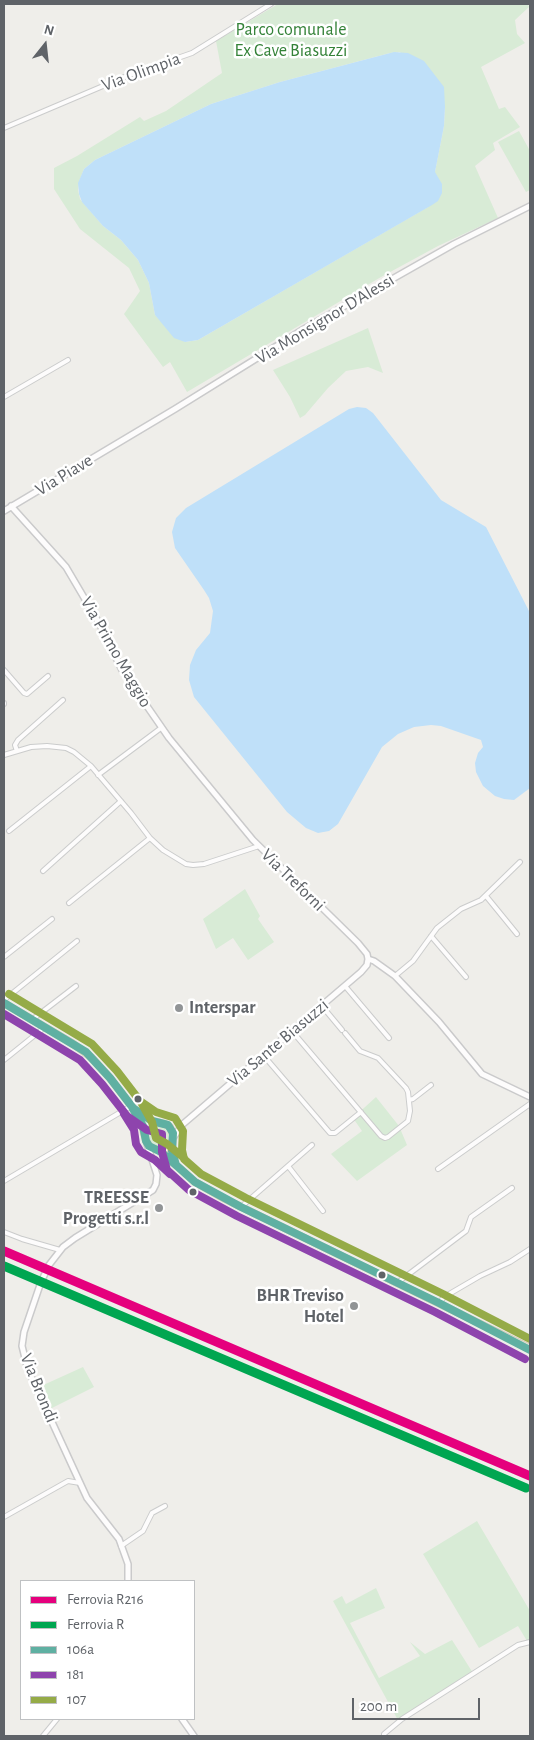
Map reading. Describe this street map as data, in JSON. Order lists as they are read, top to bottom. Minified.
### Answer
{"streets":{"street":["Via Olimpia","Via Monsignor D'Alessi","Via Piave","Via Primo Maggio","Via Treforni","Via Sante Biasuzzi","Via Brondi"]},"crossings":[["Via Monsignor D'Alessi","Via Piave"],["Via Piave","Via Primo Maggio"],["Via Primo Maggio","Via Treforni"],["Via Treforni","Via Sante Biasuzzi"],["Via Sante Biasuzzi","Via Brondi"]],"parks":["Parco comunale Ex Cave Biasuzzi"],"places":["Interspar","TREESSE Progetti s.r.l","BHR Treviso Hotel"],"lines":["transit line 107","transit line 106a","transit line 181","rail line R216","rail line R"],"legend":["Ferrovia R216","Ferrovia R","106a","181","107"],"scale_bar":"200 m","north":"top"}
